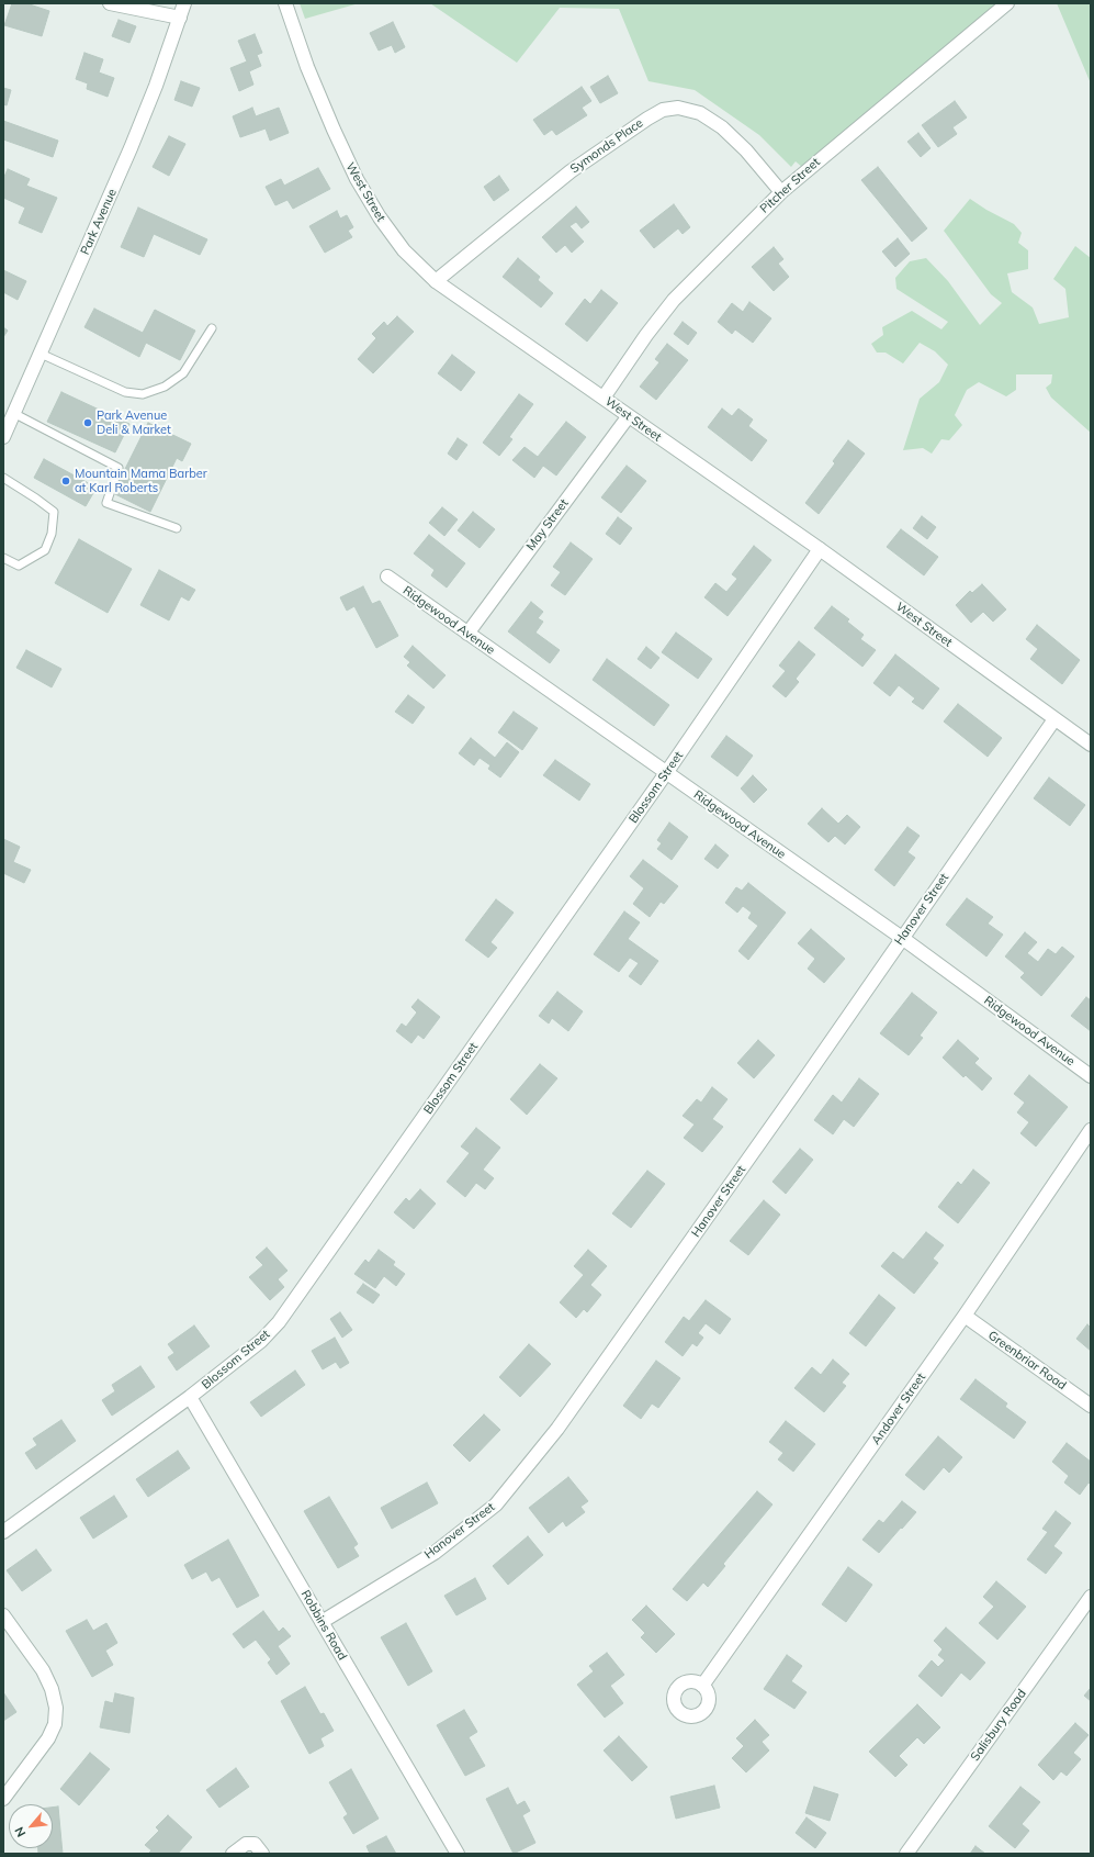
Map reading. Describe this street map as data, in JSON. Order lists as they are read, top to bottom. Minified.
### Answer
{"streets":{"street":["Symonds Place","Pitcher Street","West Street","Park Avenue","May Street","Ridgewood Avenue","Blossom Street","Hanover Street","Greenbriar Road","Andover Street","Robbins Road","Salisbury Road"]},"crossings":[["Symonds Place","Pitcher Street"],["Symonds Place","West Street"],["Pitcher Street","West Street"],["West Street","May Street"],["West Street","Blossom Street"],["West Street","Hanover Street"],["May Street","Ridgewood Avenue"],["Ridgewood Avenue","Blossom Street"],["Ridgewood Avenue","Hanover Street"],["Blossom Street","Robbins Road"],["Hanover Street","Robbins Road"],["Greenbriar Road","Andover Street"]],"places":["Park Avenue Deli & Market","Mountain Mama Barber at Karl Roberts"],"north":"bottom left"}
